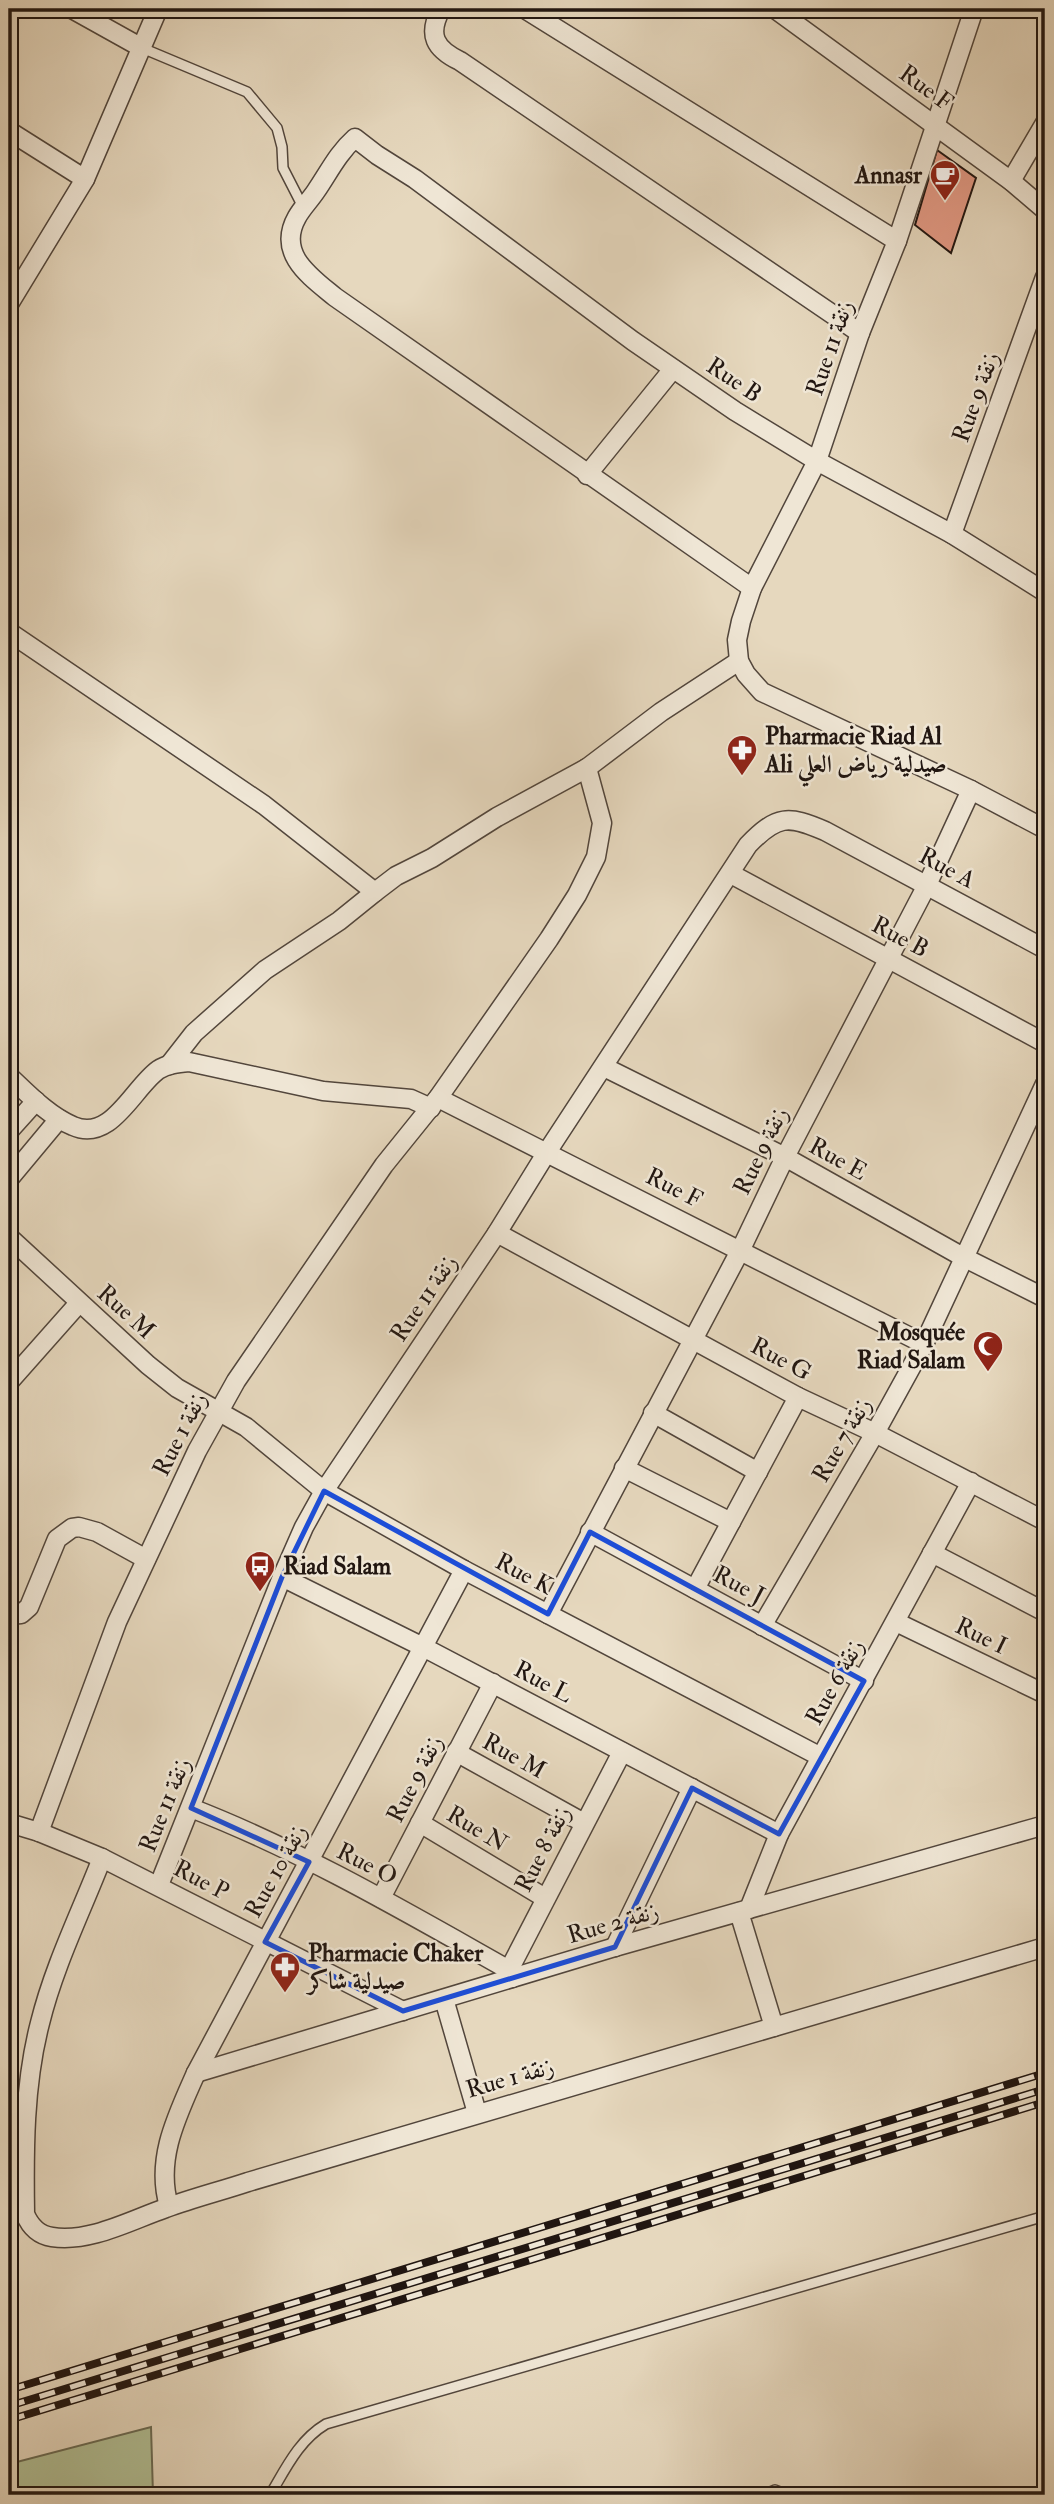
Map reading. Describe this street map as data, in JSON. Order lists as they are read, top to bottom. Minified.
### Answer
{"streets":{"street":["Rue F","Rue 11 زنقة","Rue B","Rue 9 زنقة","Rue A","Rue E","Rue M","Rue G","Rue 1 زنقة","Rue 7 زنقة","Rue K","Rue J","Rue I","Rue L","Rue 6 زنقة","Rue N","Rue 8 زنقة","Rue O","Rue 10 زنقة","Rue P","Rue 2 زنقة"]},"crossings":[["Rue F","Rue 11 زنقة"],["Rue F","Rue 9 زنقة"],["Rue F","Rue 1 زنقة"],["Rue F","Rue 7 زنقة"],["Rue 11 زنقة","Rue B"],["Rue 11 زنقة","Rue A"],["Rue 11 زنقة","Rue E"],["Rue 11 زنقة","Rue G"],["Rue 11 زنقة","Rue 1 زنقة"],["Rue 11 زنقة","Rue K"],["Rue 11 زنقة","Rue L"],["Rue 11 زنقة","Rue O"],["Rue 11 زنقة","Rue P"],["Rue B","Rue 9 زنقة"],["Rue 9 زنقة","Rue A"],["Rue 9 زنقة","Rue E"],["Rue 9 زنقة","Rue M"],["Rue 9 زنقة","Rue G"],["Rue 9 زنقة","Rue K"],["Rue 9 زنقة","Rue J"],["Rue 9 زنقة","Rue L"],["Rue 9 زنقة","Rue N"],["Rue 9 زنقة","Rue O"],["Rue E","Rue 7 زنقة"],["Rue M","Rue 1 زنقة"],["Rue M","Rue K"],["Rue M","Rue 8 زنقة"],["Rue G","Rue 7 زنقة"],["Rue G","Rue 6 زنقة"],["Rue 1 زنقة","Rue K"],["Rue 1 زنقة","Rue 10 زنقة"],["Rue 1 زنقة","Rue P"],["Rue 7 زنقة","Rue J"],["Rue K","Rue 6 زنقة"],["Rue K","Rue 10 زنقة"],["Rue J","Rue 6 زنقة"],["Rue I","Rue 6 زنقة"],["Rue L","Rue 6 زنقة"],["Rue L","Rue 8 زنقة"],["Rue L","Rue 10 زنقة"],["Rue 6 زنقة","Rue 2 زنقة"],["Rue N","Rue 8 زنقة"],["Rue 8 زنقة","Rue O"],["Rue 8 زنقة","Rue 2 زنقة"],["Rue O","Rue 10 زنقة"],["Rue O","Rue 2 زنقة"],["Rue 10 زنقة","Rue P"],["Rue 10 زنقة","Rue 2 زنقة"],["Rue P","Rue 2 زنقة"]],"places":{"cafe":["Annasr"],"pharmacy":["Pharmacie Riad Al Ali صيدلية رياض العلي","Pharmacie Chaker صيدلية شاكر"],"mosque":["Mosquée Riad Salam"],"bus stop":["Riad Salam"]}}
